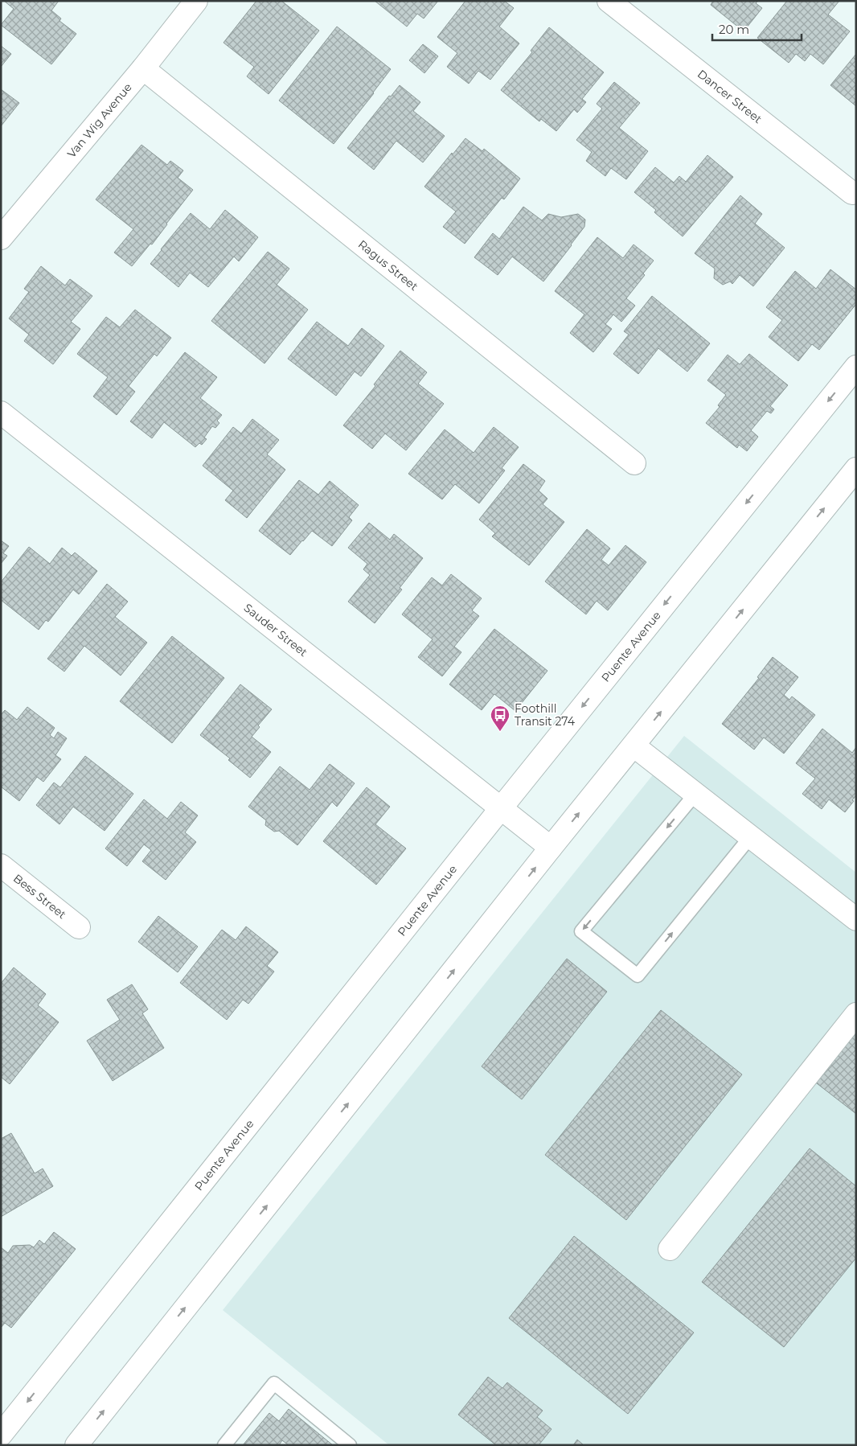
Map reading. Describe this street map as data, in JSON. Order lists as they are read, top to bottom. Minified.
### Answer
{"streets":{"street":["Dancer Street","Van Wig Avenue","Ragus Street","Sauder Street","Puente Avenue","Bess Street"]},"crossings":[["Van Wig Avenue","Ragus Street"],["Sauder Street","Puente Avenue"]],"places":{"bus stop":["Foothill Transit 274"]},"scale_bar":"20 m"}
